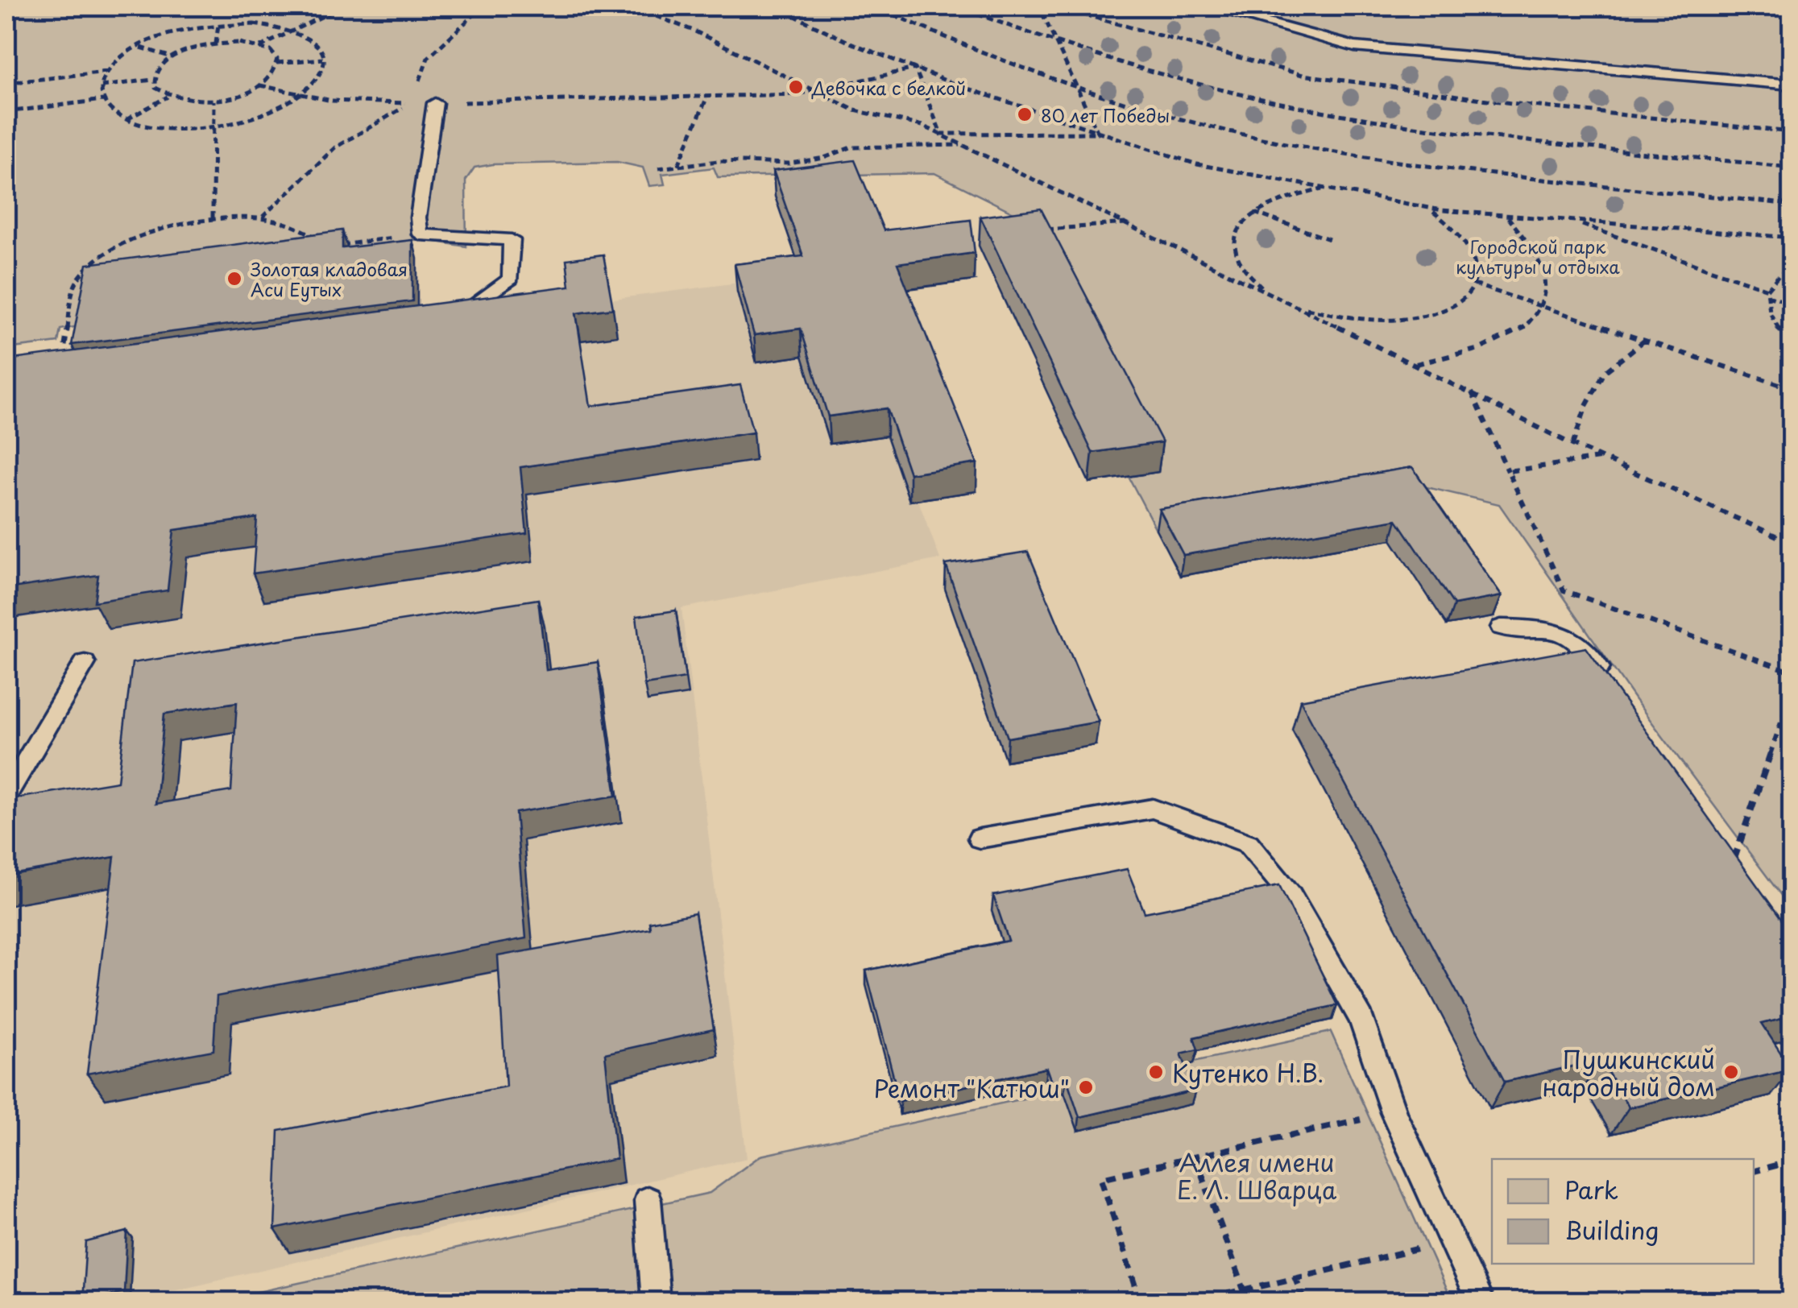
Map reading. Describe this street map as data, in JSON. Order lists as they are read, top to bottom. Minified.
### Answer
{"parks":["Городской парк культуры и отдыха","Аллея имени Е. Л. Шварца"],"places":["Девочка с белкой","80 лет Победы","Золотая кладовая Аси Еутых","Кутенко Н.В.","Пушкинский народный дом","Ремонт \"Катюш\""],"legend":["Park","Building"]}
